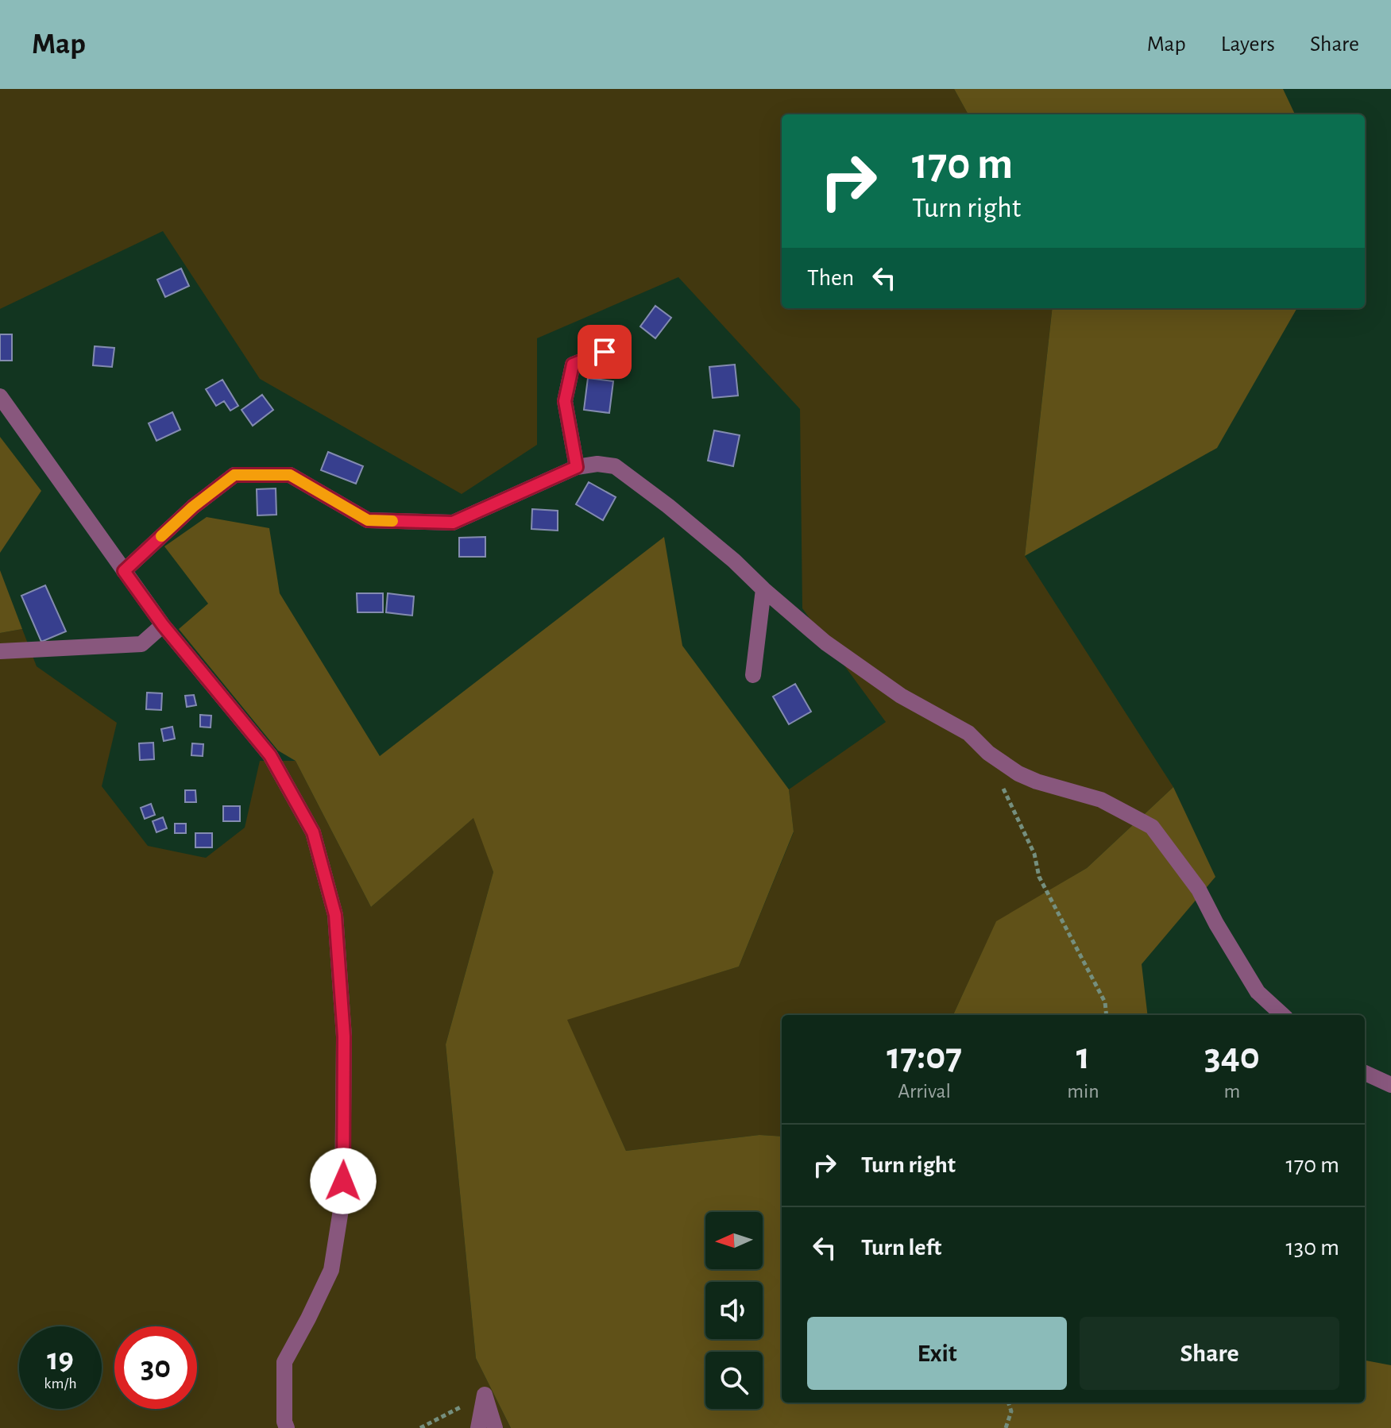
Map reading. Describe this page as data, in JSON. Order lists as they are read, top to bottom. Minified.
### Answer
{"north":"left","page":{"header":"Map","nav":["Map","Layers","Share"],"turn":["170 m","Turn right"],"then":"Then","eta":["17:07","Arrival","1","min","340","m"],"list":[{"name":"Turn right","value":"170 m"},{"name":"Turn left","value":"130 m"}],"buttons":["Exit","Share"],"speed":"19 km/h","limit":"30"}}
